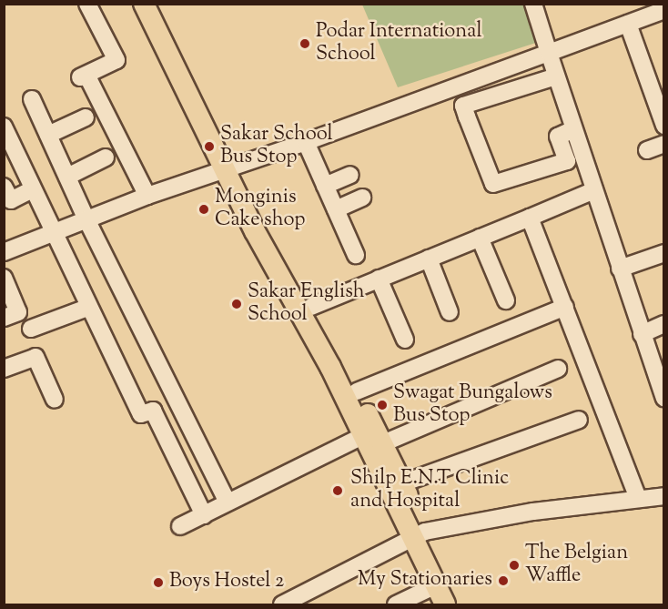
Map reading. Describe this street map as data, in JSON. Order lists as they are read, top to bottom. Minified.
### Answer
{"places":["Podar International School","Sakar School Bus Stop","Monginis Cake shop","Sakar English School","Swagat Bungalows Bus Stop","Shilp E.N.T Clinic and Hospital","The Belgian Waffle","My Stationaries","Boys Hostel 2"]}
